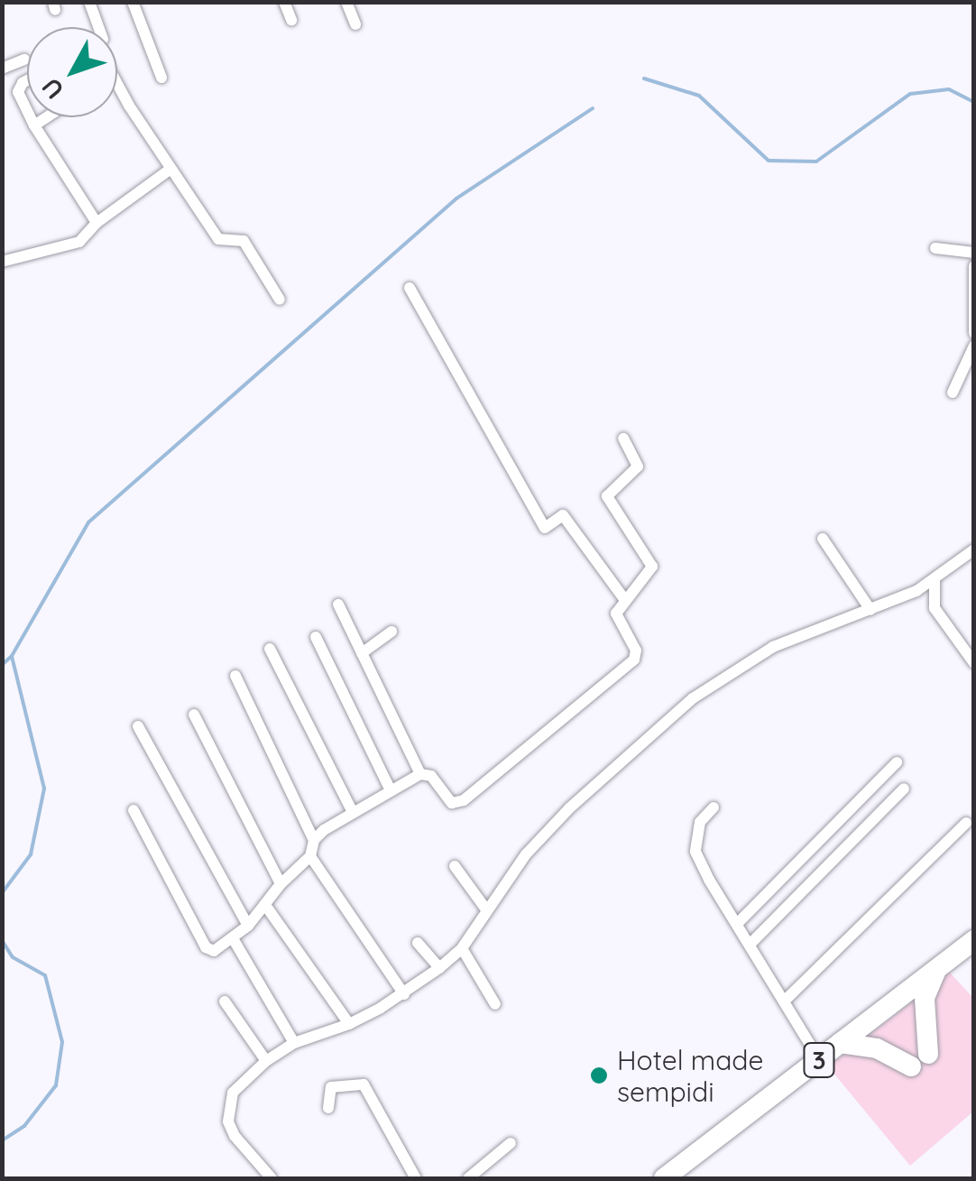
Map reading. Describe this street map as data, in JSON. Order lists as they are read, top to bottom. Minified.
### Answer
{"streets":{"highway":["3"]},"places":["Hotel made sempidi"],"north":"bottom left"}
